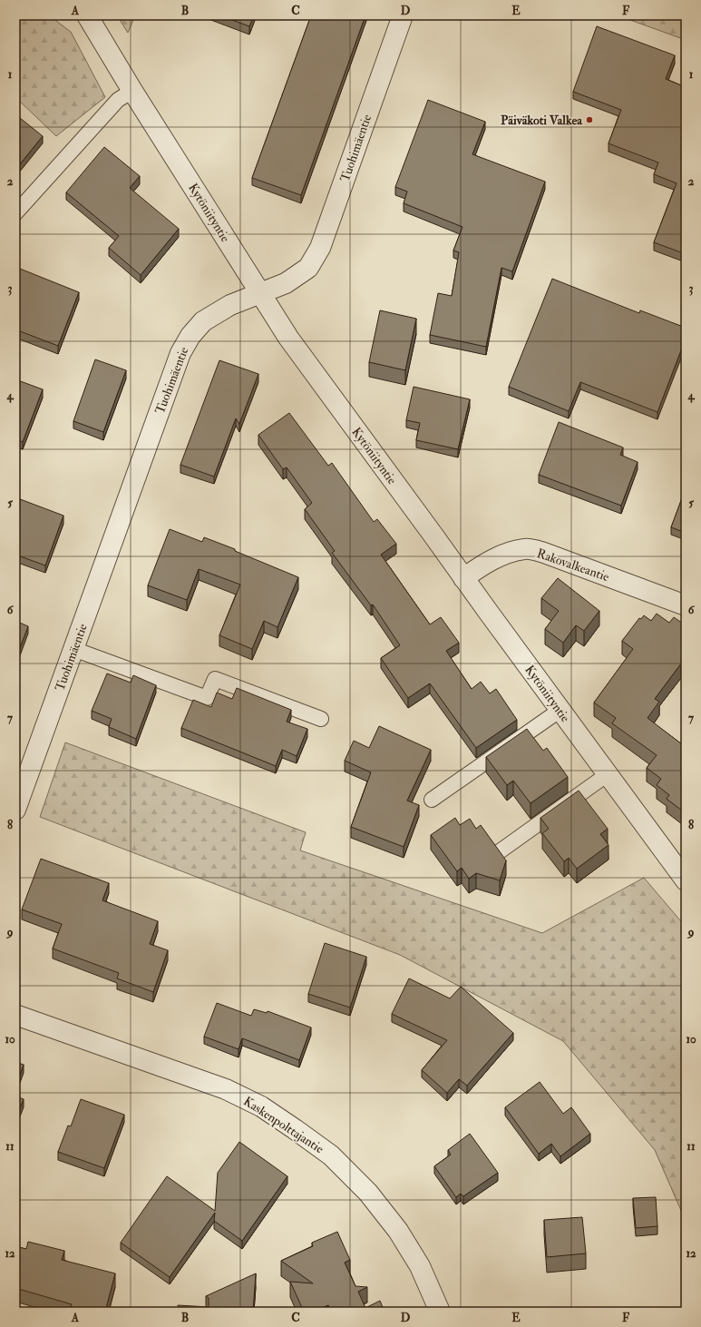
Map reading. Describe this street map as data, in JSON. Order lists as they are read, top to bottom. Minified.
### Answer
{"streets":{"street":["Tuohimäentie","Kytöniityntie","Rakovalkeantie","Kaskenpolttajantie"]},"crossings":[["Tuohimäentie","Kytöniityntie"],["Kytöniityntie","Rakovalkeantie"]],"places":["Päiväkoti Valkea"],"grid":{"columns":["A","B","C","D","E","F"],"rows":["1","2","3","4","5","6","7","8","9","10","11","12"]}}
